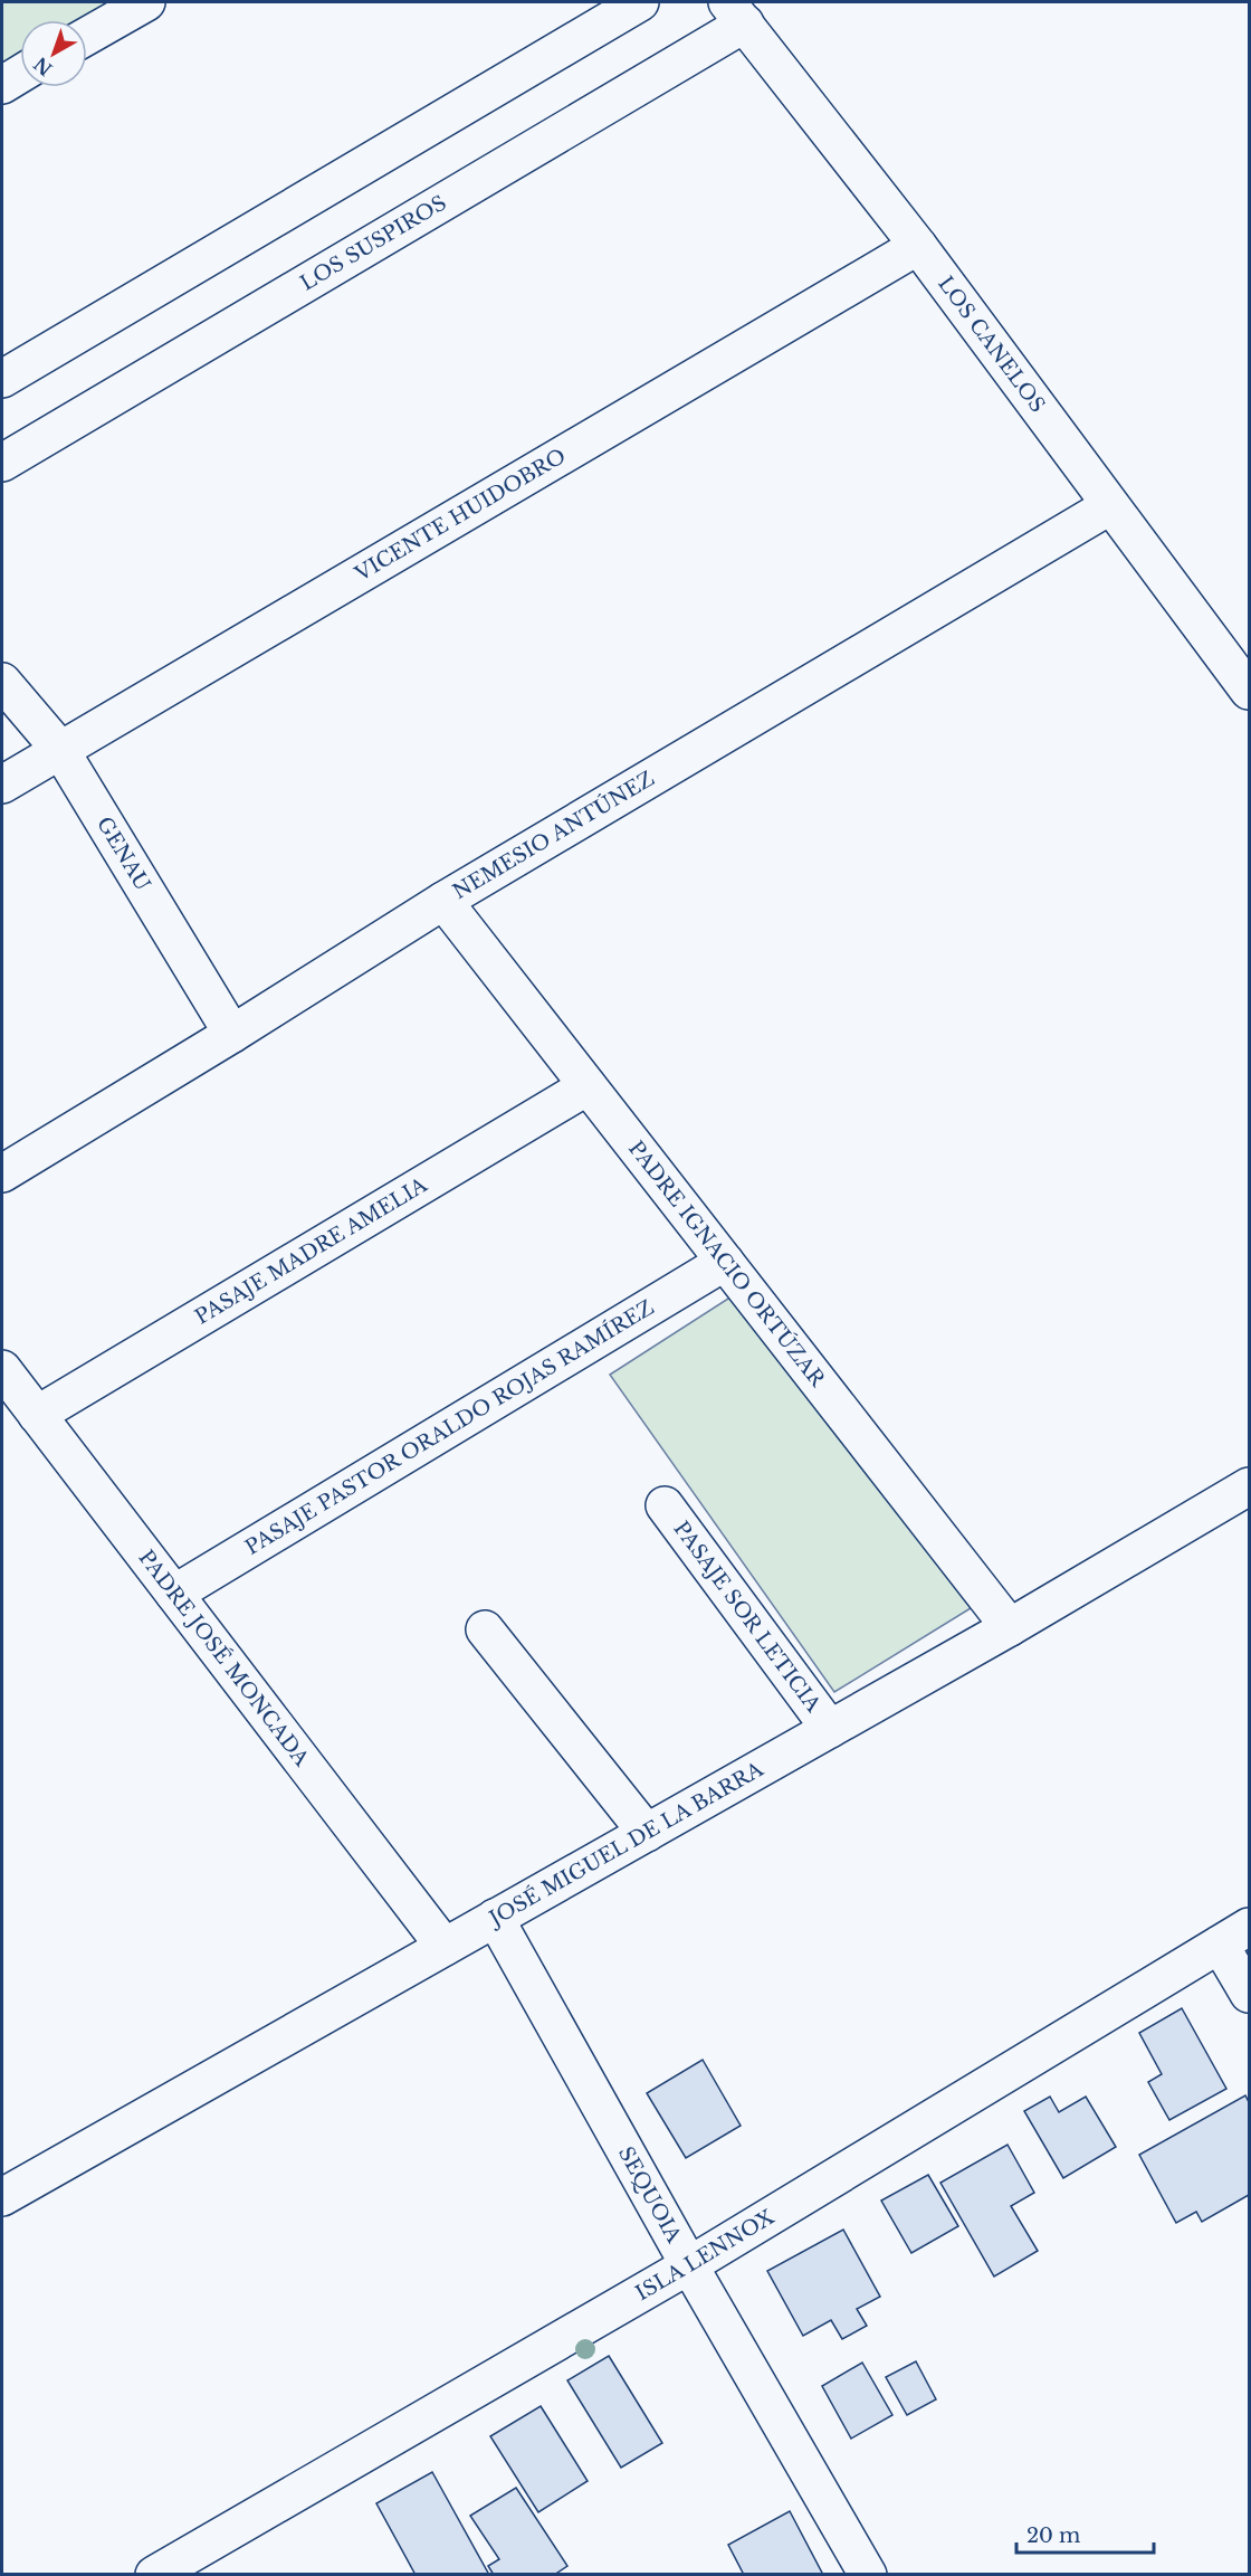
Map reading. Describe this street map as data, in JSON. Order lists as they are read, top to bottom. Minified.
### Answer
{"streets":{"street":["LOS SUSPIROS","LOS CANELOS","VICENTE HUIDOBRO","NEMESIO ANTÚNEZ","GENAU","PASAJE MADRE AMELIA","PADRE IGNACIO ORTÚZAR","PASAJE PASTOR ORALDO ROJAS RAMÍREZ","PASAJE SOR LETICIA","PADRE JOSÉ MONCADA","JOSÉ MIGUEL DE LA BARRA","SEQUOIA","ISLA LENNOX"]},"crossings":[["LOS SUSPIROS","LOS CANELOS"],["LOS CANELOS","VICENTE HUIDOBRO"],["LOS CANELOS","NEMESIO ANTÚNEZ"],["VICENTE HUIDOBRO","GENAU"],["NEMESIO ANTÚNEZ","GENAU"],["NEMESIO ANTÚNEZ","PADRE IGNACIO ORTÚZAR"],["PASAJE MADRE AMELIA","PADRE IGNACIO ORTÚZAR"],["PASAJE MADRE AMELIA","PADRE JOSÉ MONCADA"],["PADRE IGNACIO ORTÚZAR","PASAJE PASTOR ORALDO ROJAS RAMÍREZ"],["PADRE IGNACIO ORTÚZAR","JOSÉ MIGUEL DE LA BARRA"],["PASAJE PASTOR ORALDO ROJAS RAMÍREZ","PADRE JOSÉ MONCADA"],["PASAJE SOR LETICIA","JOSÉ MIGUEL DE LA BARRA"],["PADRE JOSÉ MONCADA","JOSÉ MIGUEL DE LA BARRA"],["JOSÉ MIGUEL DE LA BARRA","SEQUOIA"],["SEQUOIA","ISLA LENNOX"]],"scale_bar":"20 m","north":"bottom left"}
